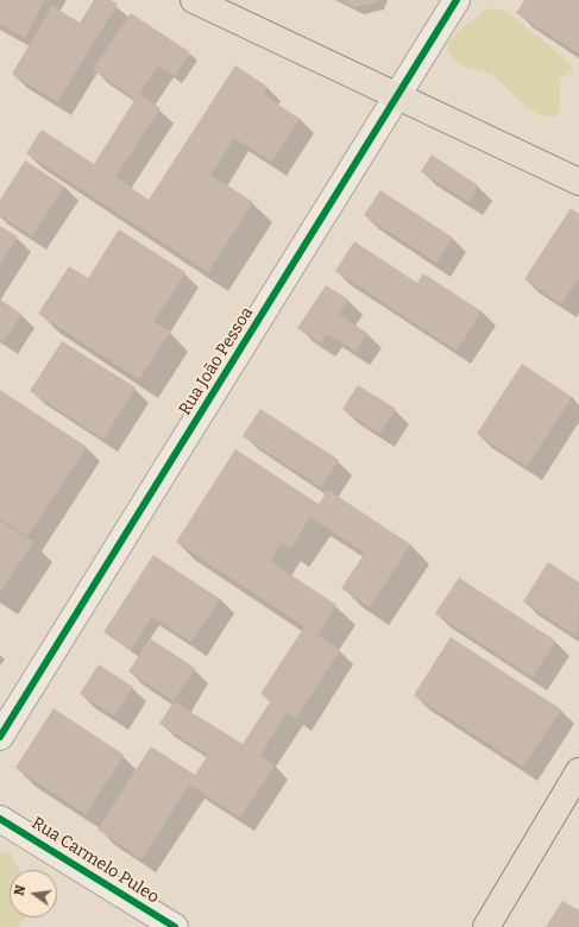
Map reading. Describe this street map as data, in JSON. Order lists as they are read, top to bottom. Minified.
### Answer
{"streets":{"street":["Rua João Pessoa","Rua Carmelo Puleo"]},"north":"left"}
